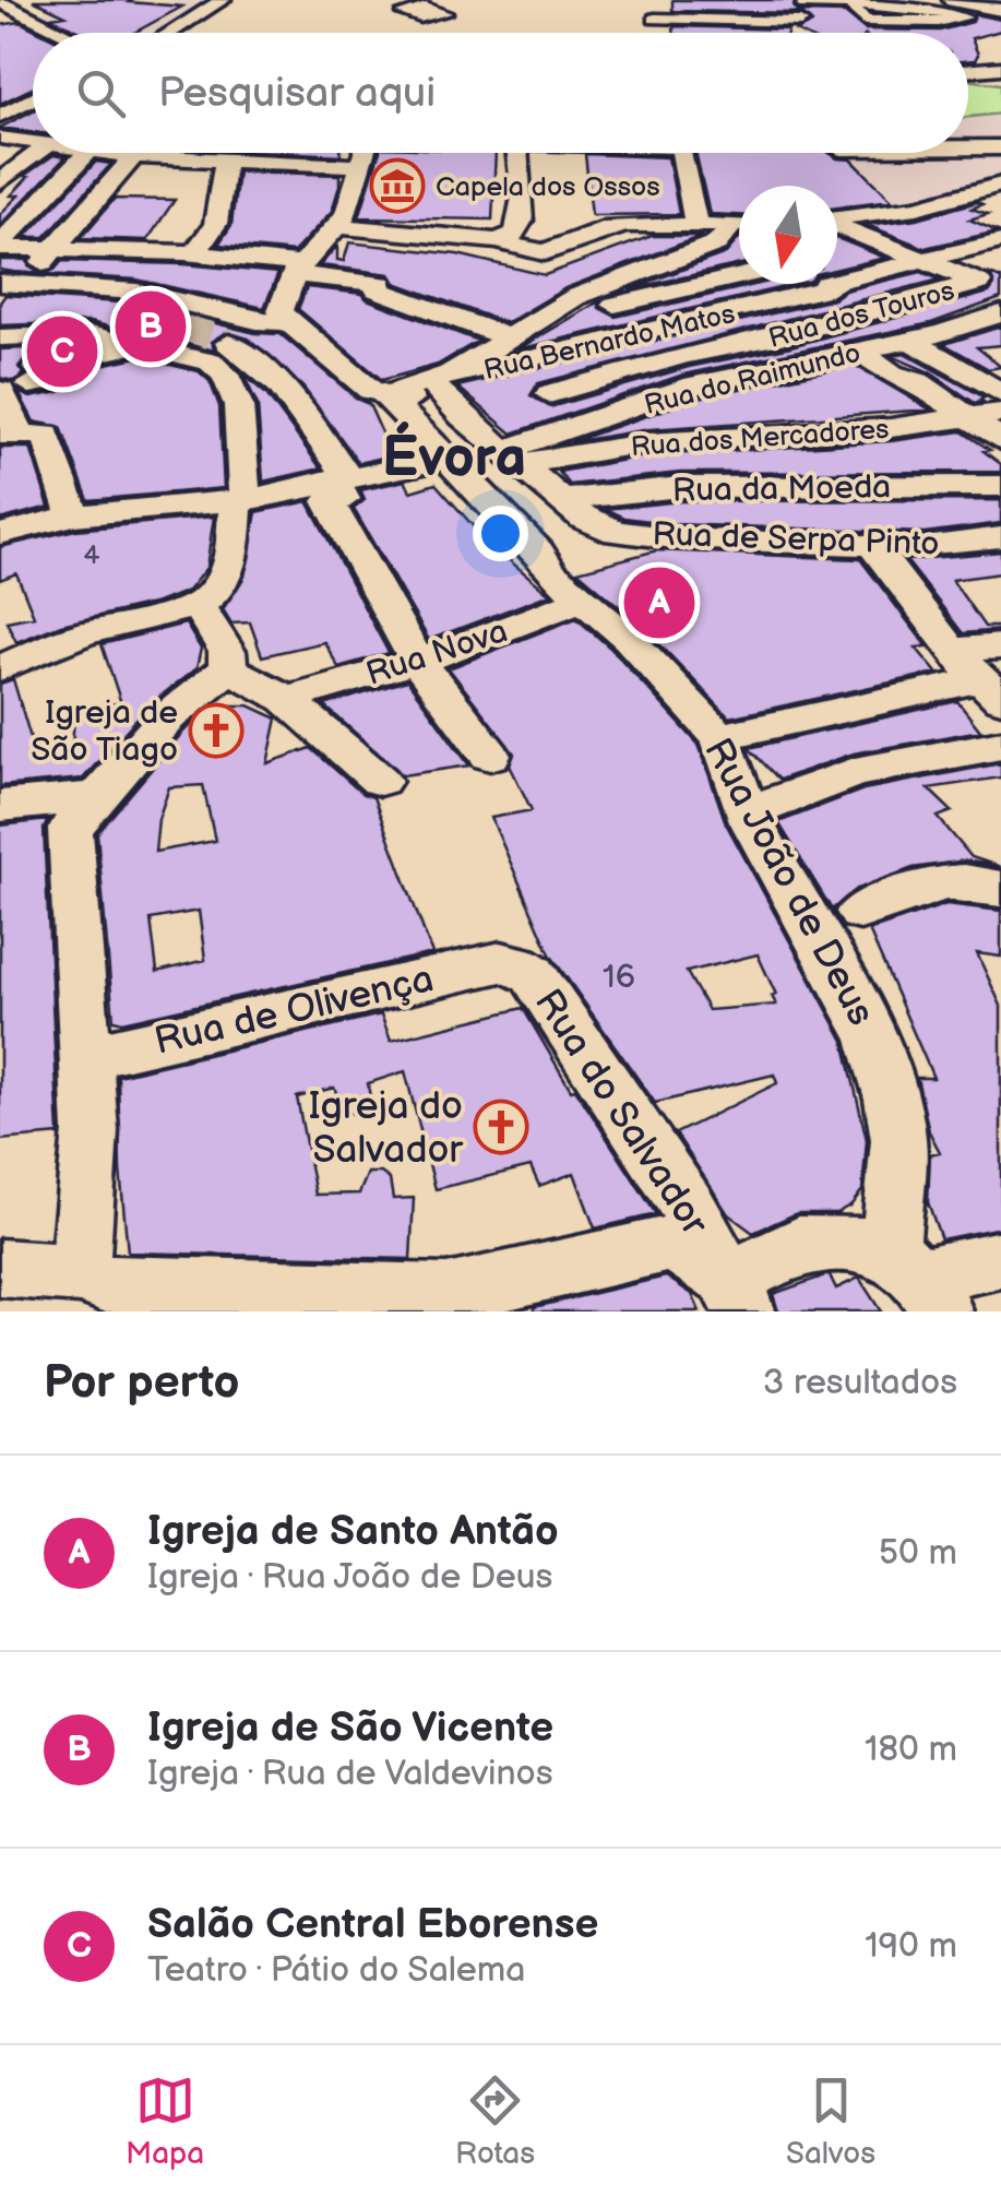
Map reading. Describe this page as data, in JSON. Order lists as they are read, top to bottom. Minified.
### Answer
{"streets":{"street":["Rua dos Touros","Rua Bernardo Matos","Rua do Raimundo","Rua dos Mercadores","Rua da Moeda","Rua de Serpa Pinto","Rua Nova","Rua João de Deus","Rua de Olivença","Rua do Salvador"]},"crossings":[["Rua do Raimundo","Rua dos Mercadores"],["Rua Nova","Rua João de Deus"],["Rua de Olivença","Rua do Salvador"]],"districts":["Évora"],"places":{"museum":["Capela dos Ossos"],"church":["Igreja de São Tiago","Igreja do Salvador"]},"house_numbers":["4","16"],"north":"bottom","page":{"search":"Pesquisar aqui","pins":["B","C","A"],"heading":["Por perto","3 resultados"],"list":[{"mark":"A","name":"Igreja de Santo Antão","note":"Igreja · Rua João de Deus","value":"50 m"},{"mark":"B","name":"Igreja de São Vicente","note":"Igreja · Rua de Valdevinos","value":"180 m"},{"mark":"C","name":"Salão Central Eborense","note":"Teatro · Pátio do Salema","value":"190 m"}],"nav":["Mapa","Rotas","Salvos"]}}
